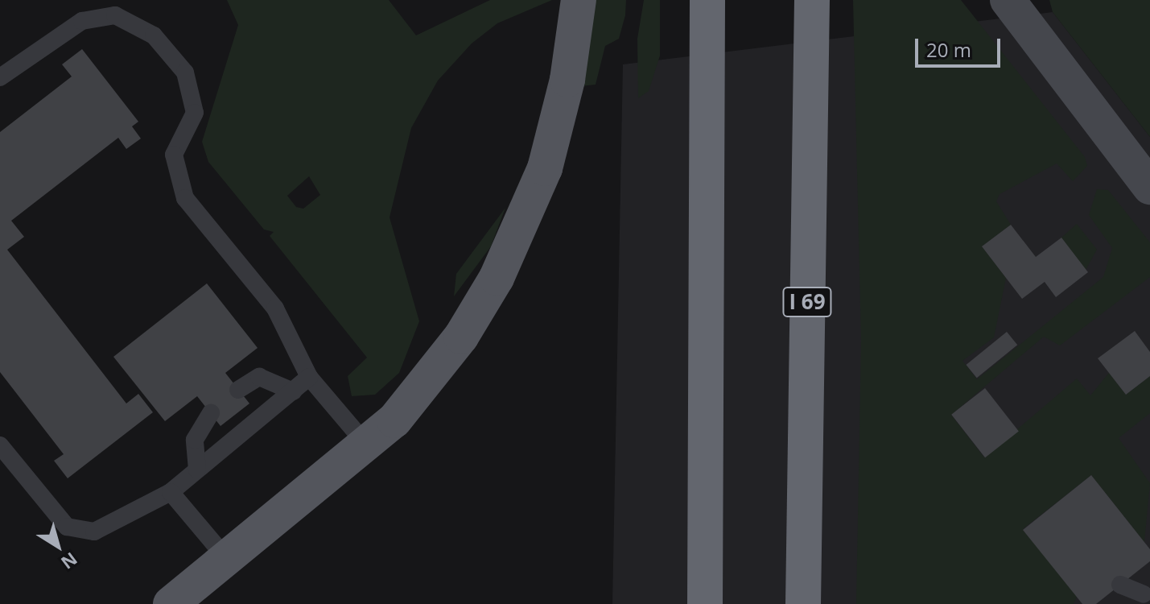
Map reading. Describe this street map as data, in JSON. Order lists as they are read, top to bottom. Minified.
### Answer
{"streets":{"highway":["I 69"]},"scale_bar":"20 m","north":"bottom right"}
